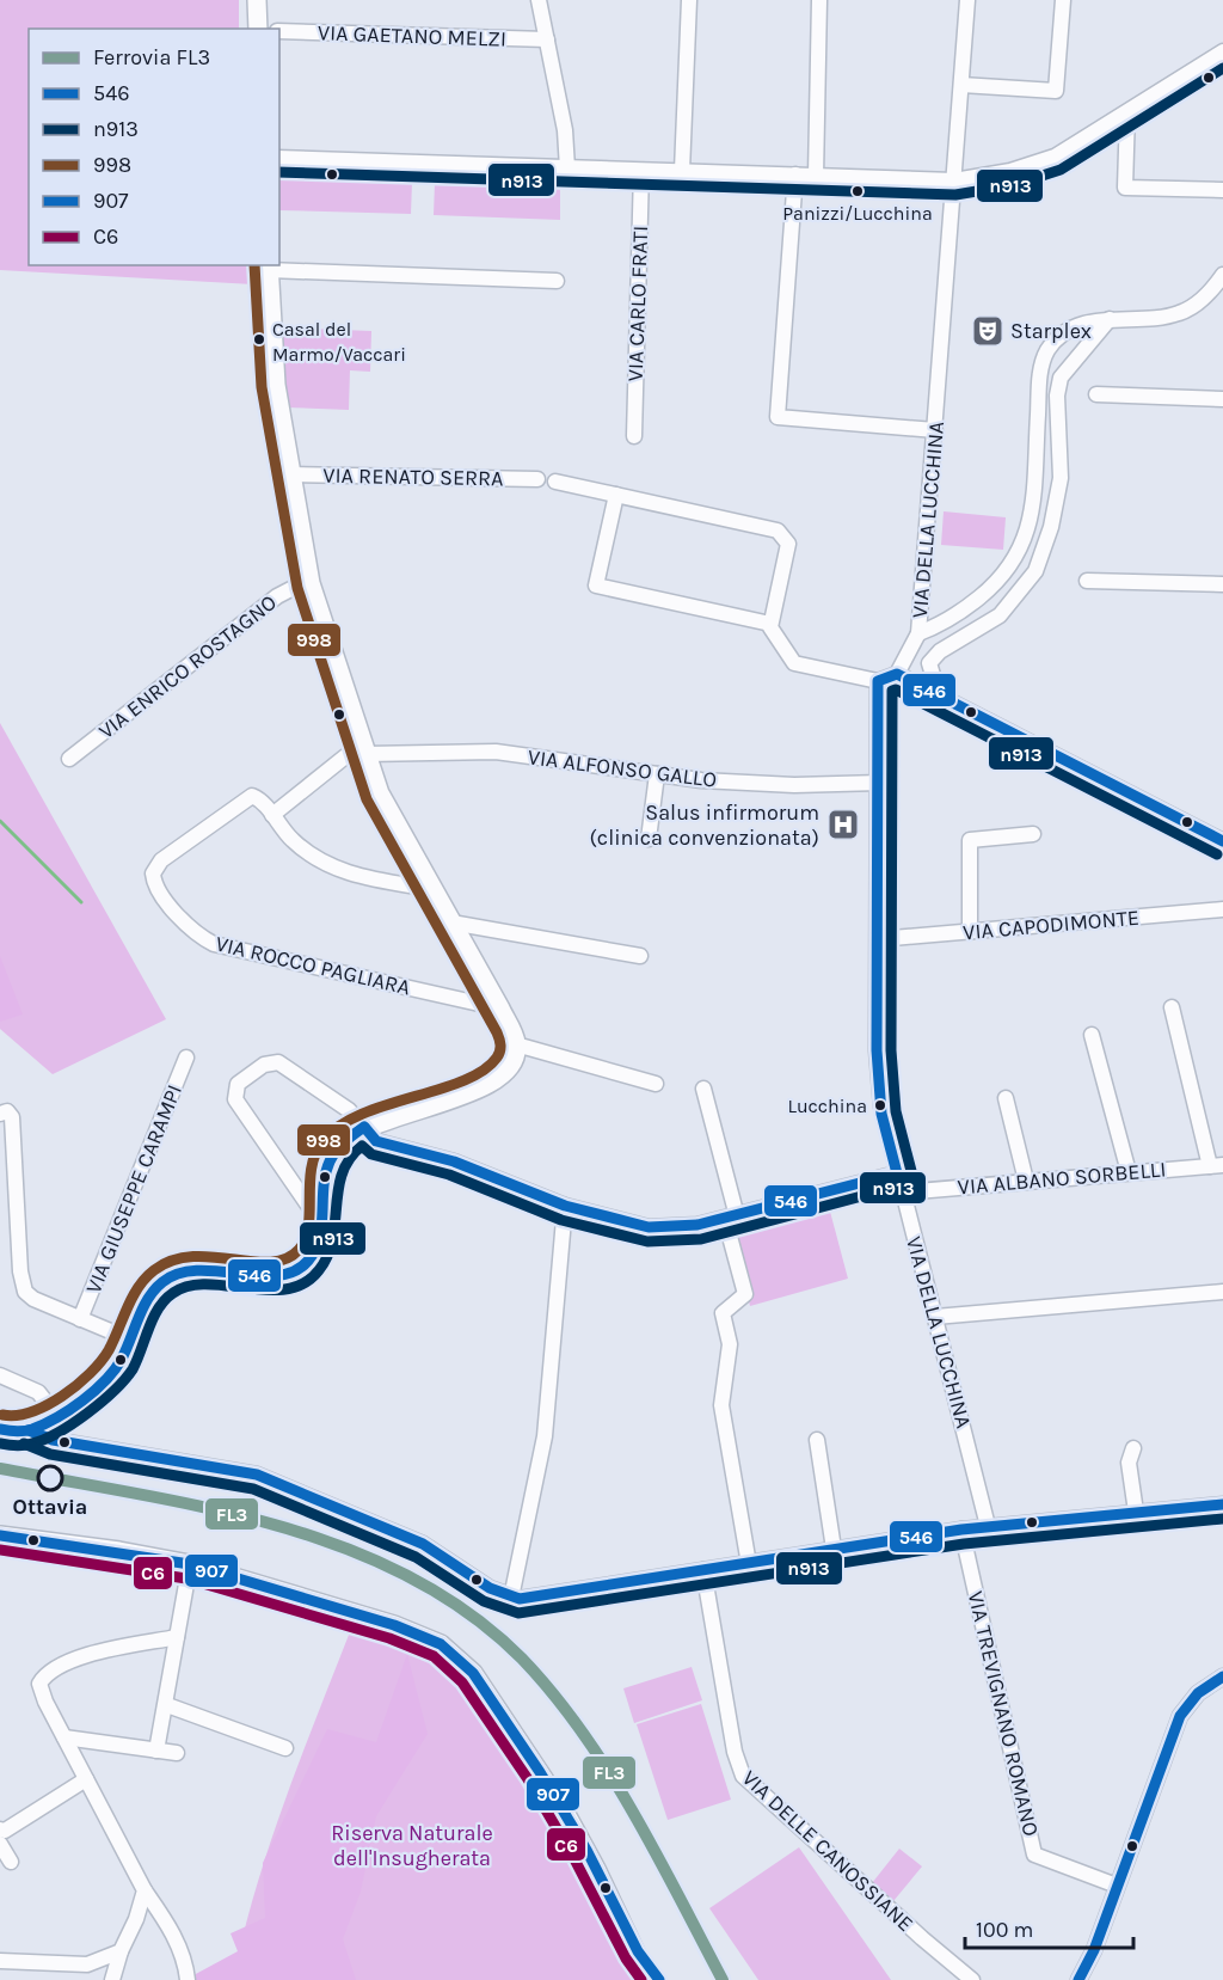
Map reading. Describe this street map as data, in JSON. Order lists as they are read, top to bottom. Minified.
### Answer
{"streets":{"street":["VIA GAETANO MELZI","VIA CARLO FRATI","VIA RENATO SERRA","VIA DELLA LUCCHINA","VIA ENRICO ROSTAGNO","VIA ALFONSO GALLO","VIA CAPODIMONTE","VIA ROCCO PAGLIARA","VIA ALBANO SORBELLI","VIA GIUSEPPE CARAMPI","VIA TREVIGNANO ROMANO","VIA DELLE CANOSSIANE"]},"crossings":[["VIA DELLA LUCCHINA","VIA ALFONSO GALLO"],["VIA DELLA LUCCHINA","VIA CAPODIMONTE"],["VIA DELLA LUCCHINA","VIA ALBANO SORBELLI"]],"parks":["Riserva Naturale dell'Insugherata"],"places":{"other":["Panizzi/Lucchina","Casal del Marmo/Vaccari","Lucchina","Ottavia"],"theatre":["Starplex"],"hospital":["Salus infirmorum (clinica convenzionata)"]},"lines":["transit line n913","transit line 998","transit line 546","rail line FL3","transit line 907","transit line C6"],"legend":["Ferrovia FL3","546","n913","998","907","C6"],"scale_bar":"100 m"}
